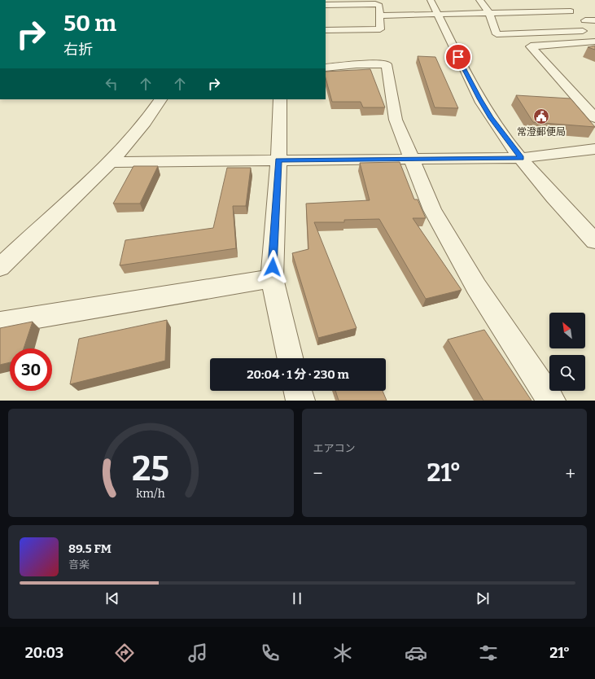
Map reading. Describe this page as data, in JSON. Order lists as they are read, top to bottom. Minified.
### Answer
{"places":{"public building":["常澄郵便局"]},"north":"top left","page":{"turn":["50 m","右折"],"limit":"30","trip":"20:04 · 1 分 · 230 m","tile":"エアコン","heat":["−","21°","+"],"song":["89.5 FM","音楽"],"tabs":["20:03","21°"],"gauge":["25","km/h"]}}
